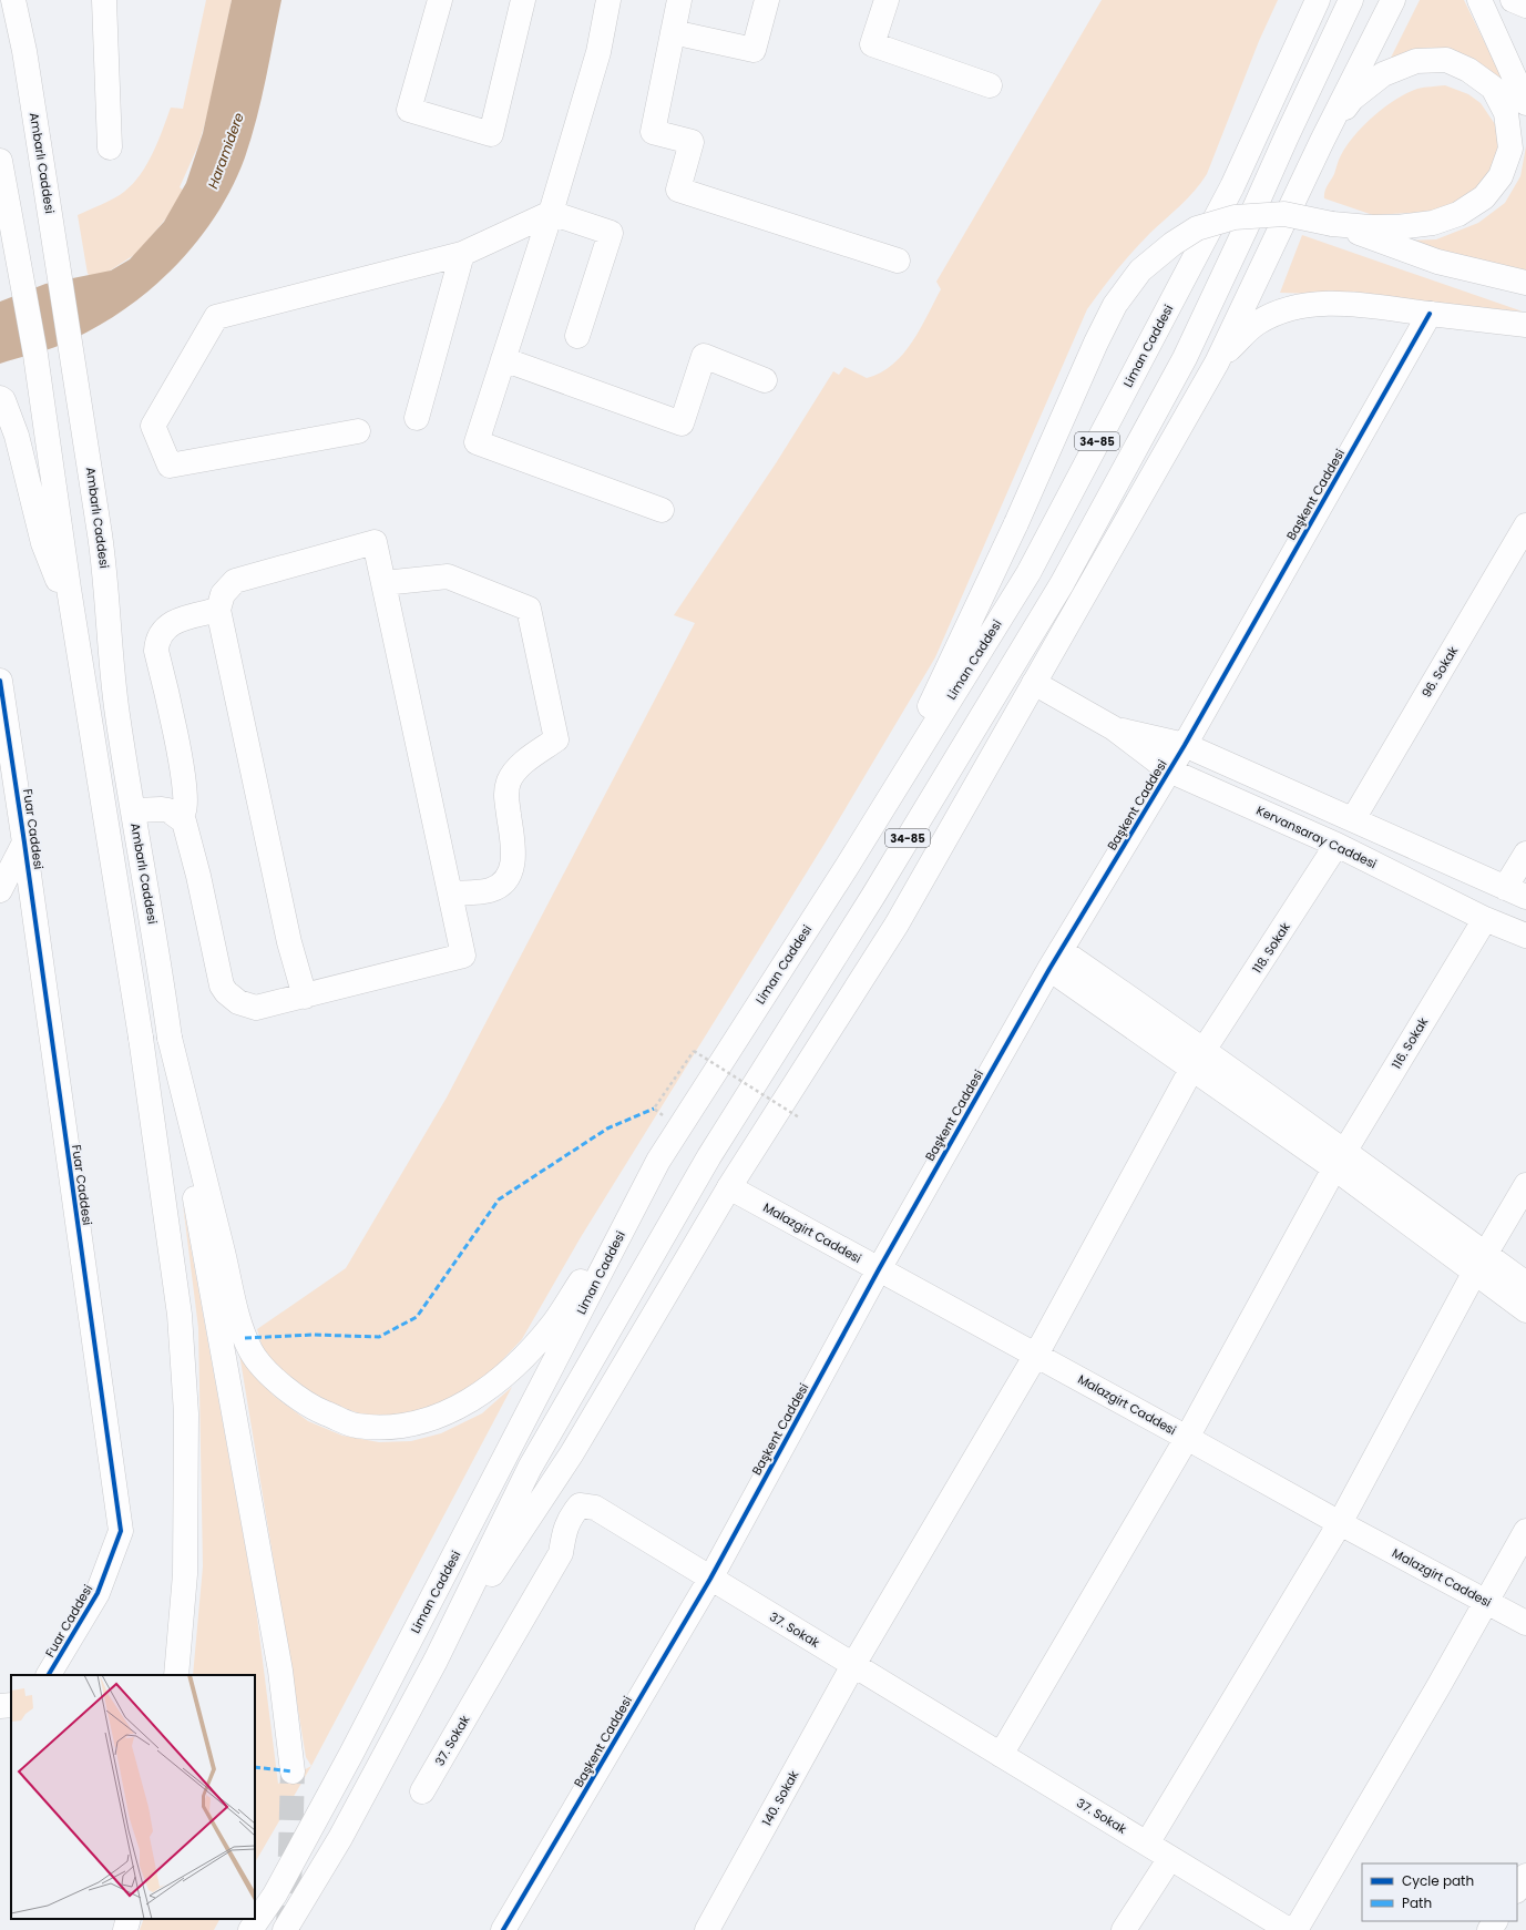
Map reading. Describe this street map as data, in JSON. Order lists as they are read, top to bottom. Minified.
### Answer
{"streets":{"main road":["Ambarlı Caddesi","Liman Caddesi","34-85","Başkent Caddesi","96. Sokak","Fuar Caddesi","Kervansaray Caddesi","118. Sokak","116. Sokak","Malazgirt Caddesi","37. Sokak","140. Sokak"]},"crossings":[["Başkent Caddesi","Kervansaray Caddesi"],["Başkent Caddesi","Malazgirt Caddesi"],["Başkent Caddesi","37. Sokak"],["96. Sokak","Kervansaray Caddesi"],["Kervansaray Caddesi","118. Sokak"],["Kervansaray Caddesi","116. Sokak"],["118. Sokak","Malazgirt Caddesi"],["118. Sokak","140. Sokak"],["116. Sokak","Malazgirt Caddesi"],["116. Sokak","37. Sokak"],["Malazgirt Caddesi","140. Sokak"],["37. Sokak","140. Sokak"]],"water":["Haramidere"],"legend":["Cycle path","Path"]}
